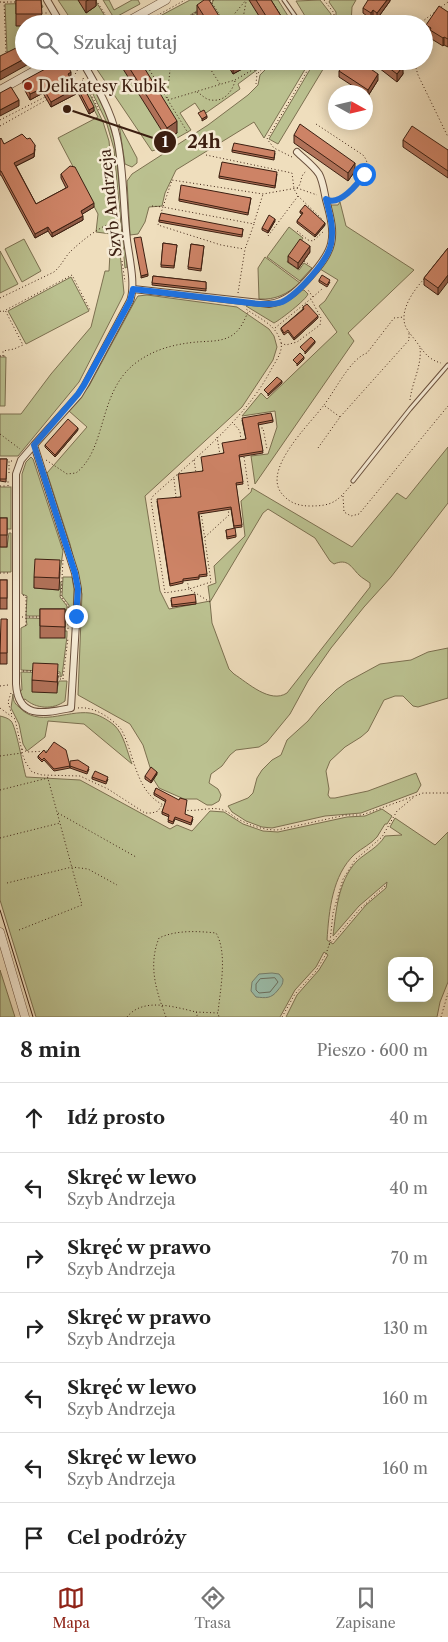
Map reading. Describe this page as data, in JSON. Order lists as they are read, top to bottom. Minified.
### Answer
{"streets":{"street":["Szyb Andrzeja"]},"places":["Delikatesy Kubik","24h"],"north":"right","page":{"search":"Szukaj tutaj","heading":["8 min","Pieszo · 600 m"],"list":[["Idź prosto","40 m"],["Skręć w lewo","Szyb Andrzeja","40 m"],["Skręć w prawo","Szyb Andrzeja","70 m"],["Skręć w prawo","Szyb Andrzeja","130 m"],["Skręć w lewo","Szyb Andrzeja","160 m"],["Skręć w lewo","Szyb Andrzeja","160 m"],"Cel podróży"],"nav":["Mapa","Trasa","Zapisane"]}}
